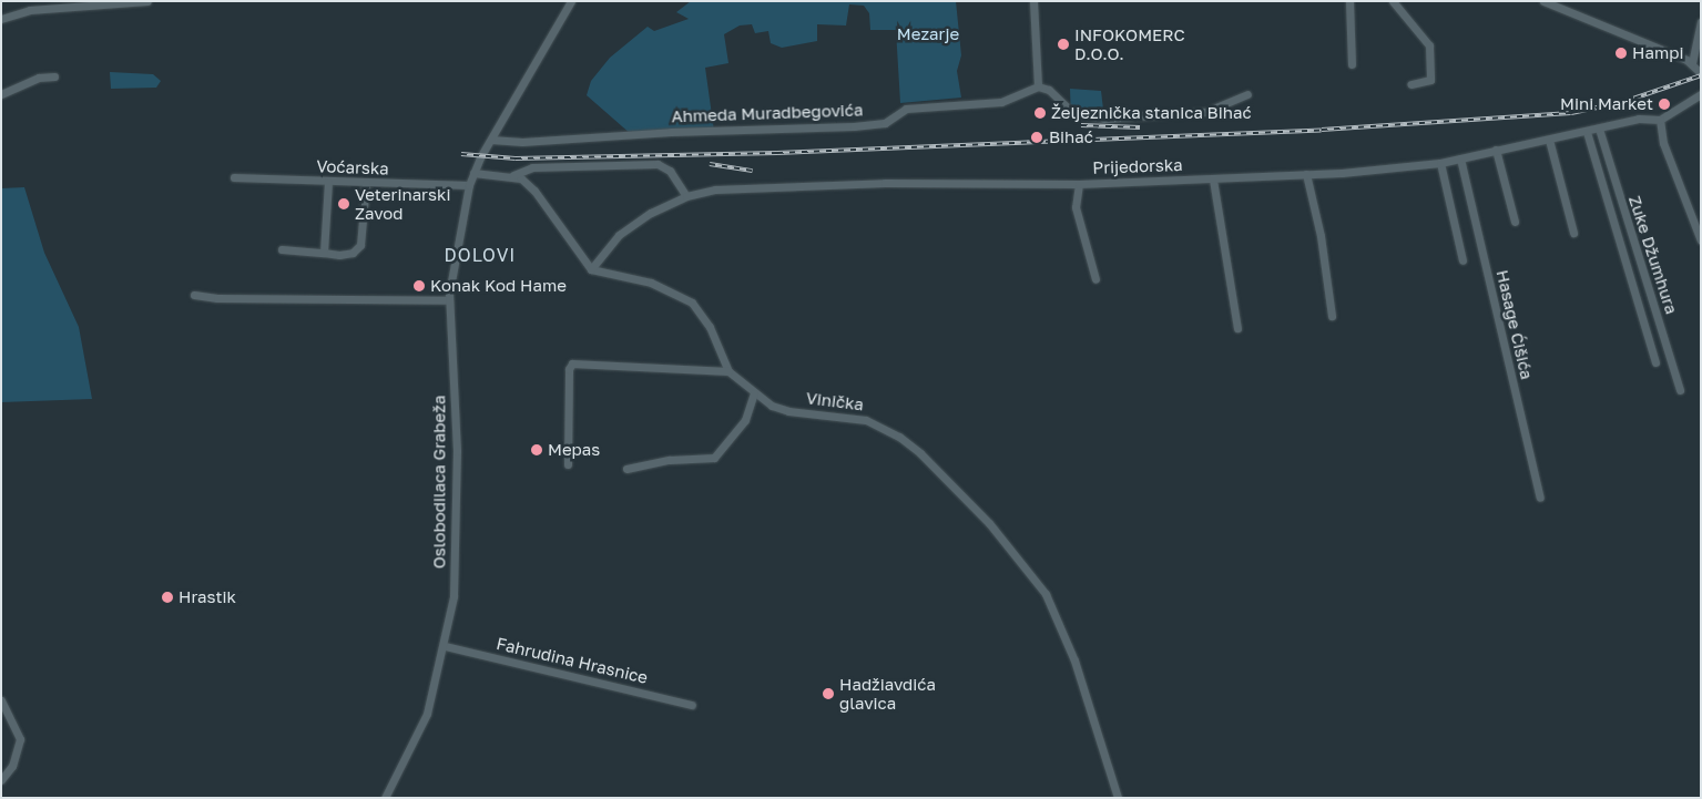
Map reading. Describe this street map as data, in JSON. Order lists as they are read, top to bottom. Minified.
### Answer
{"streets":{"street":["Ahmeda Muradbegovića","Prijedorska","Voćarska","Zuke Džumhura","Hasage Ćišića","Vinička","Oslobodilaca Grabeža","Fahrudina Hrasnice"]},"crossings":[["Ahmeda Muradbegovića","Oslobodilaca Grabeža"],["Prijedorska","Zuke Džumhura"],["Prijedorska","Hasage Ćišića"],["Prijedorska","Vinička"],["Voćarska","Oslobodilaca Grabeža"],["Oslobodilaca Grabeža","Fahrudina Hrasnice"]],"districts":["DOLOVI"],"parks":["Mezarje"],"places":["INFOKOMERC D.O.O.","Hampi","Mini Market","Željeznička stanica Bihać","Bihać","Veterinarski Zavod","Konak Kod Hame","Mepas","Hrastik","Hadžiavdića glavica"]}
